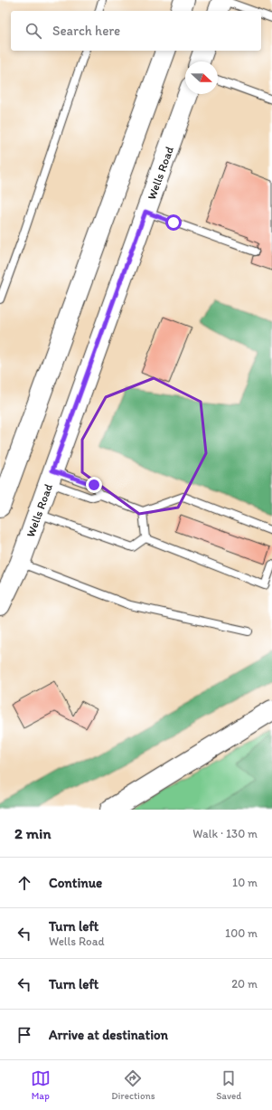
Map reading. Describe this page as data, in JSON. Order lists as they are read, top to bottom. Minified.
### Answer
{"streets":{"main road":["Wells Road"]},"north":"right","page":{"search":"Search here","heading":["2 min","Walk · 130 m"],"list":[["Continue","10 m"],["Turn left","Wells Road","100 m"],["Turn left","20 m"],"Arrive at destination"],"nav":["Map","Directions","Saved"]}}
